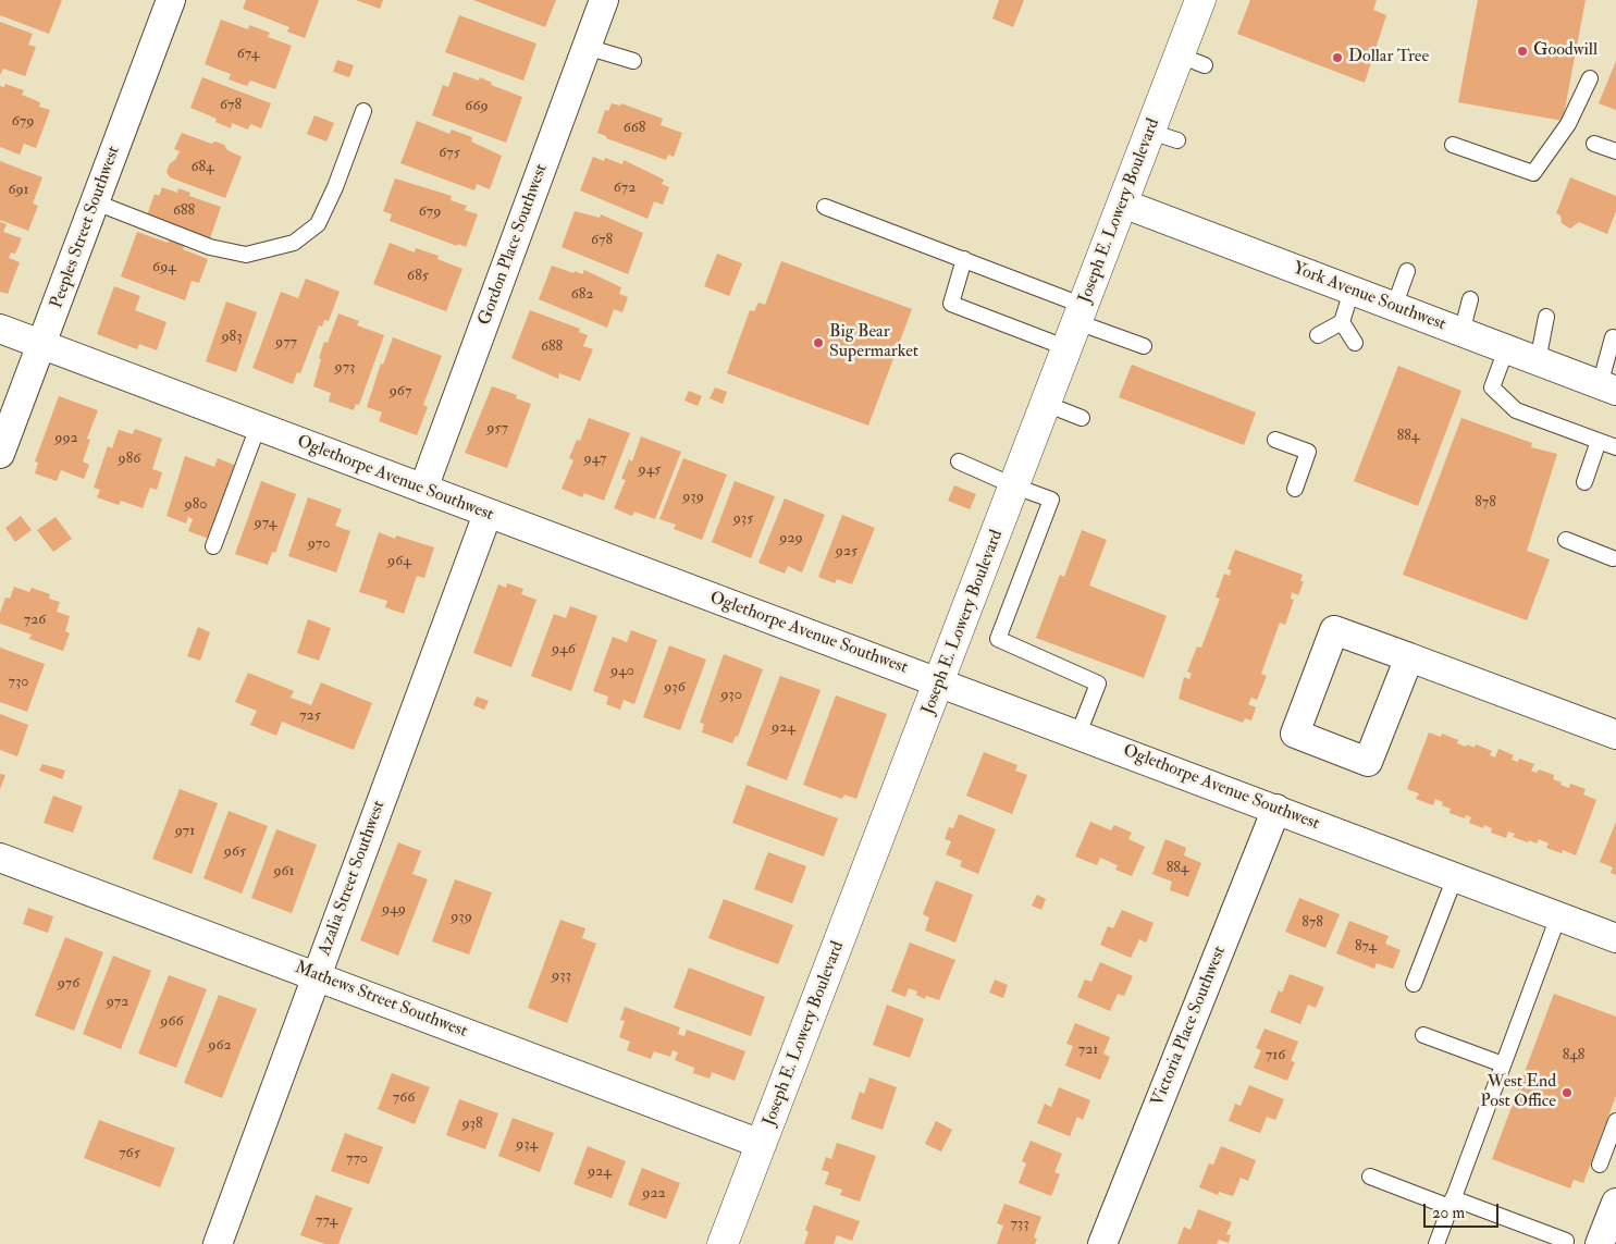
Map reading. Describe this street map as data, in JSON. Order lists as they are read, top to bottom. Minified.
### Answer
{"streets":{"street":["Joseph E. Lowery Boulevard","Peeples Street Southwest","Gordon Place Southwest","York Avenue Southwest","Oglethorpe Avenue Southwest","Azalia Street Southwest","Mathews Street Southwest","Victoria Place Southwest"]},"crossings":[["Joseph E. Lowery Boulevard","York Avenue Southwest"],["Joseph E. Lowery Boulevard","Oglethorpe Avenue Southwest"],["Joseph E. Lowery Boulevard","Mathews Street Southwest"],["Peeples Street Southwest","Oglethorpe Avenue Southwest"],["Gordon Place Southwest","Oglethorpe Avenue Southwest"],["Oglethorpe Avenue Southwest","Azalia Street Southwest"],["Oglethorpe Avenue Southwest","Victoria Place Southwest"],["Azalia Street Southwest","Mathews Street Southwest"]],"places":["Goodwill","Dollar Tree","Big Bear Supermarket","West End Post Office"],"house_numbers":["674","678","669","679","668","675","684","672","691","688","679","678","694","685","682","983","977","688","973","967","957","884","992","986","947","945","939","878","980","935","974","929","970","925","964","726","946","940","730","936","930","725","924","971","965","884","961","949","939","878","874","933","976","972","966","962","721","716","848","766","938","934","765","770","924","922","774","733"],"scale_bar":"20 m"}
